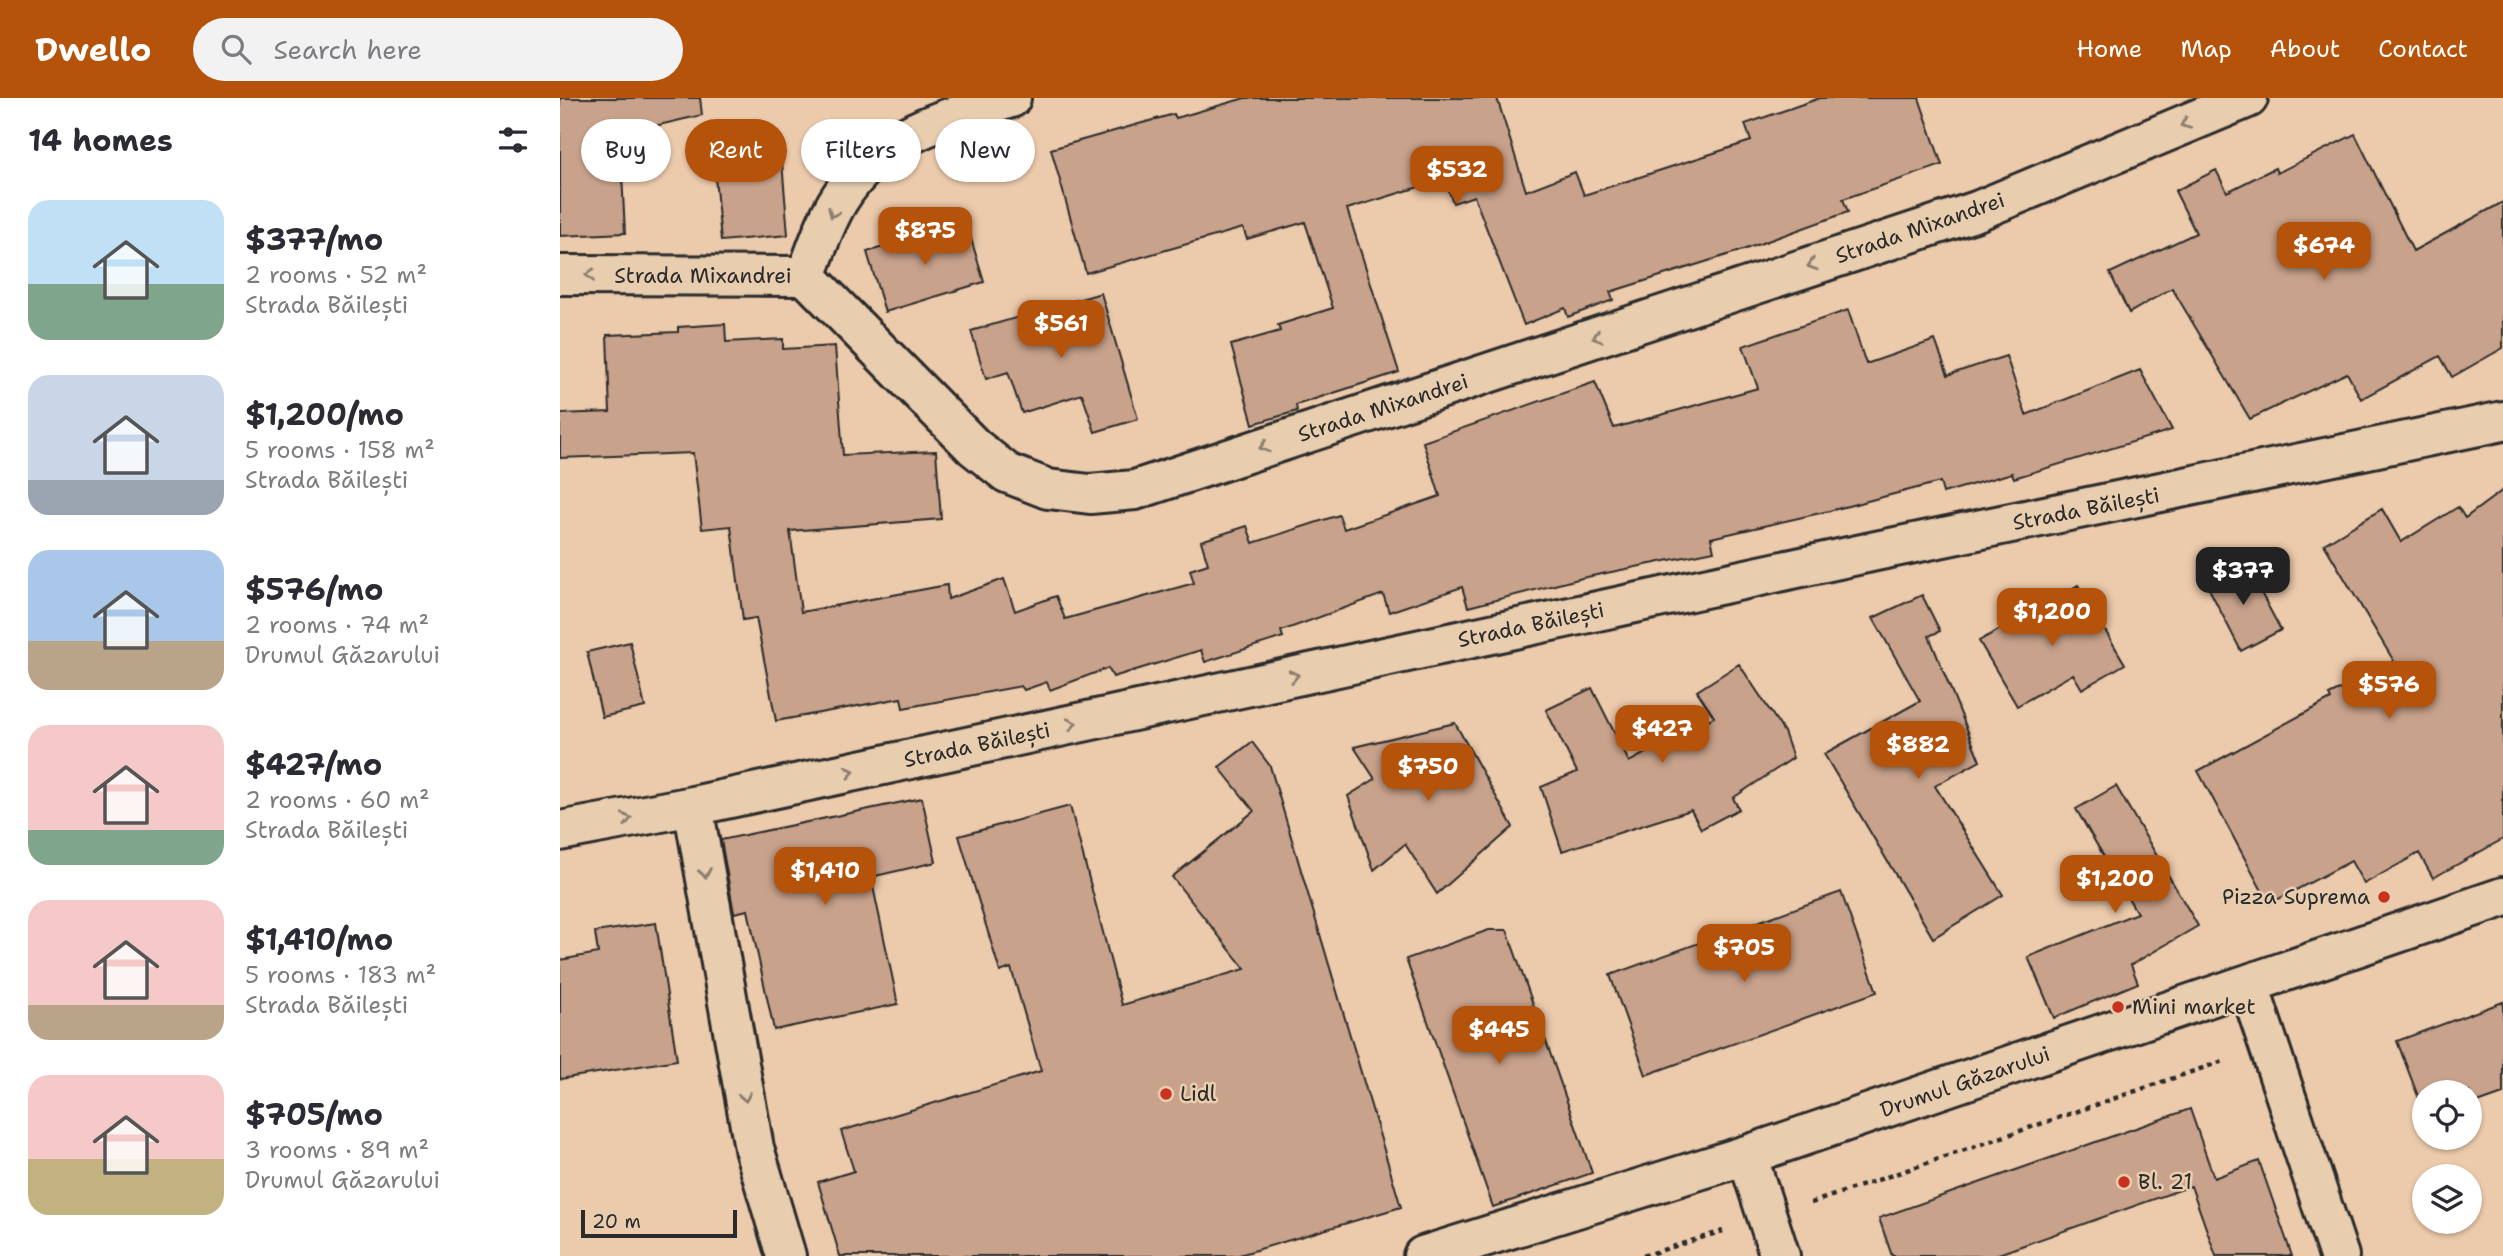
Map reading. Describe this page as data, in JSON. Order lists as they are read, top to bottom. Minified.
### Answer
{"streets":{"street":["Strada Mixandrei","Strada Băilești","Drumul Găzarului"]},"one_way":["Strada Mixandrei","Strada Băilești"],"places":["Pizza Suprema","Mini market","Lidl","Bl. 21"],"scale_bar":"20 m","page":{"header":"Dwello","search":"Search here","nav":["Home","Map","About","Contact"],"heading":"14 homes","chip":["Buy","Rent","Filters","New"],"price":["$532","$875","$674","$561","$377","$1,200","$576","$427","$882","$750","$1,410","$1,200","$705","$445"],"list":[{"name":"$377/mo","note":"2 rooms · 52 m² · Strada Băilești"},{"name":"$1,200/mo","note":"5 rooms · 158 m² · Strada Băilești"},{"name":"$576/mo","note":"2 rooms · 74 m² · Drumul Găzarului"},{"name":"$427/mo","note":"2 rooms · 60 m² · Strada Băilești"},{"name":"$1,410/mo","note":"5 rooms · 183 m² · Strada Băilești"},{"name":"$705/mo","note":"3 rooms · 89 m² · Drumul Găzarului"}],"scale":"20 m"}}
